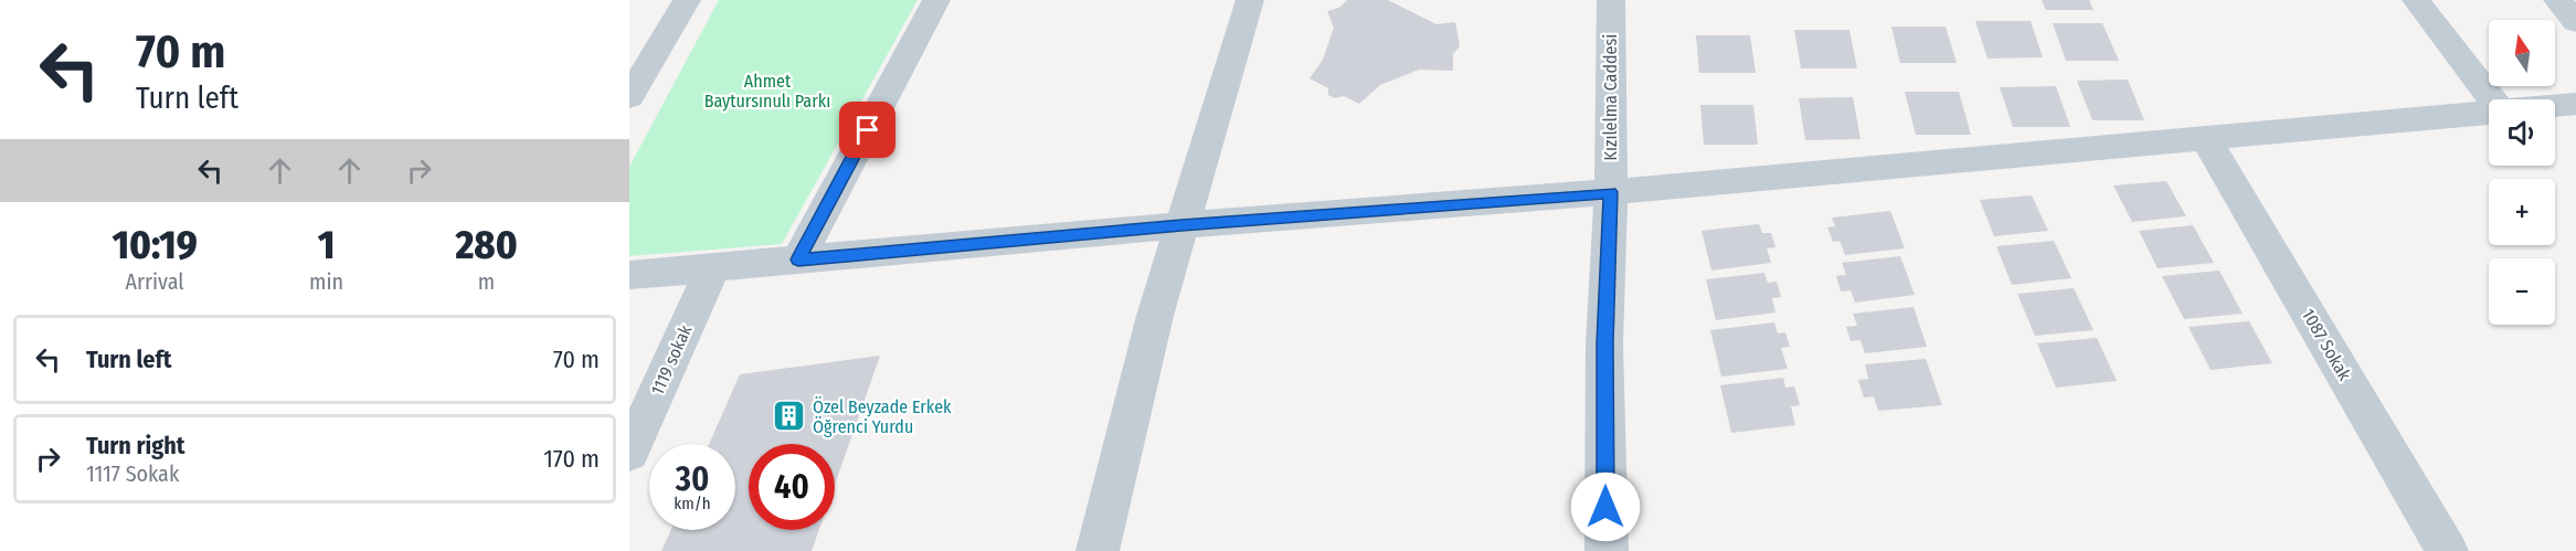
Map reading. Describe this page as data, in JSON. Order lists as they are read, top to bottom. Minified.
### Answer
{"streets":{"street":["Kızılelma Caddesi","1087 Sokak","1119 sokak"]},"parks":["Ahmet Baytursınulı Parkı"],"places":{"building":["Özel Beyzade Erkek Öğrenci Yurdu"]},"north":"top","page":{"turn":["70 m","Turn left"],"map_buttons":["+","−"],"eta":["10:19","Arrival","1","min","280","m"],"list":[{"name":"Turn left","value":"70 m"},{"name":"Turn right","note":"1117 Sokak","value":"170 m"}],"speed":"30 km/h","limit":"40"}}
